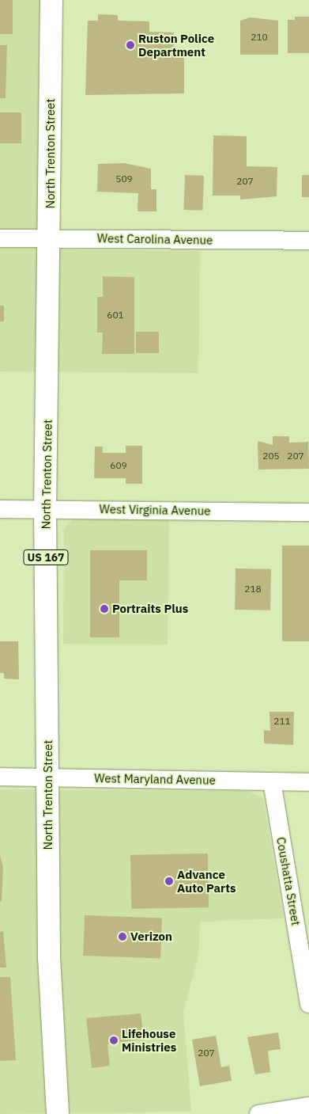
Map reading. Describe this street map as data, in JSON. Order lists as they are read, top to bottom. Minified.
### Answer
{"streets":{"highway":["North Trenton Street","US 167"],"street":["West Carolina Avenue","West Virginia Avenue","West Maryland Avenue","Coushatta Street"]},"crossings":[["North Trenton Street","West Carolina Avenue"],["North Trenton Street","West Virginia Avenue"],["North Trenton Street","West Maryland Avenue"],["West Maryland Avenue","Coushatta Street"]],"places":["Ruston Police Department","Portraits Plus","Advance Auto Parts","Verizon","Lifehouse Ministries"],"house_numbers":["210","509","207","601","205","207","609","218","211","207"]}
